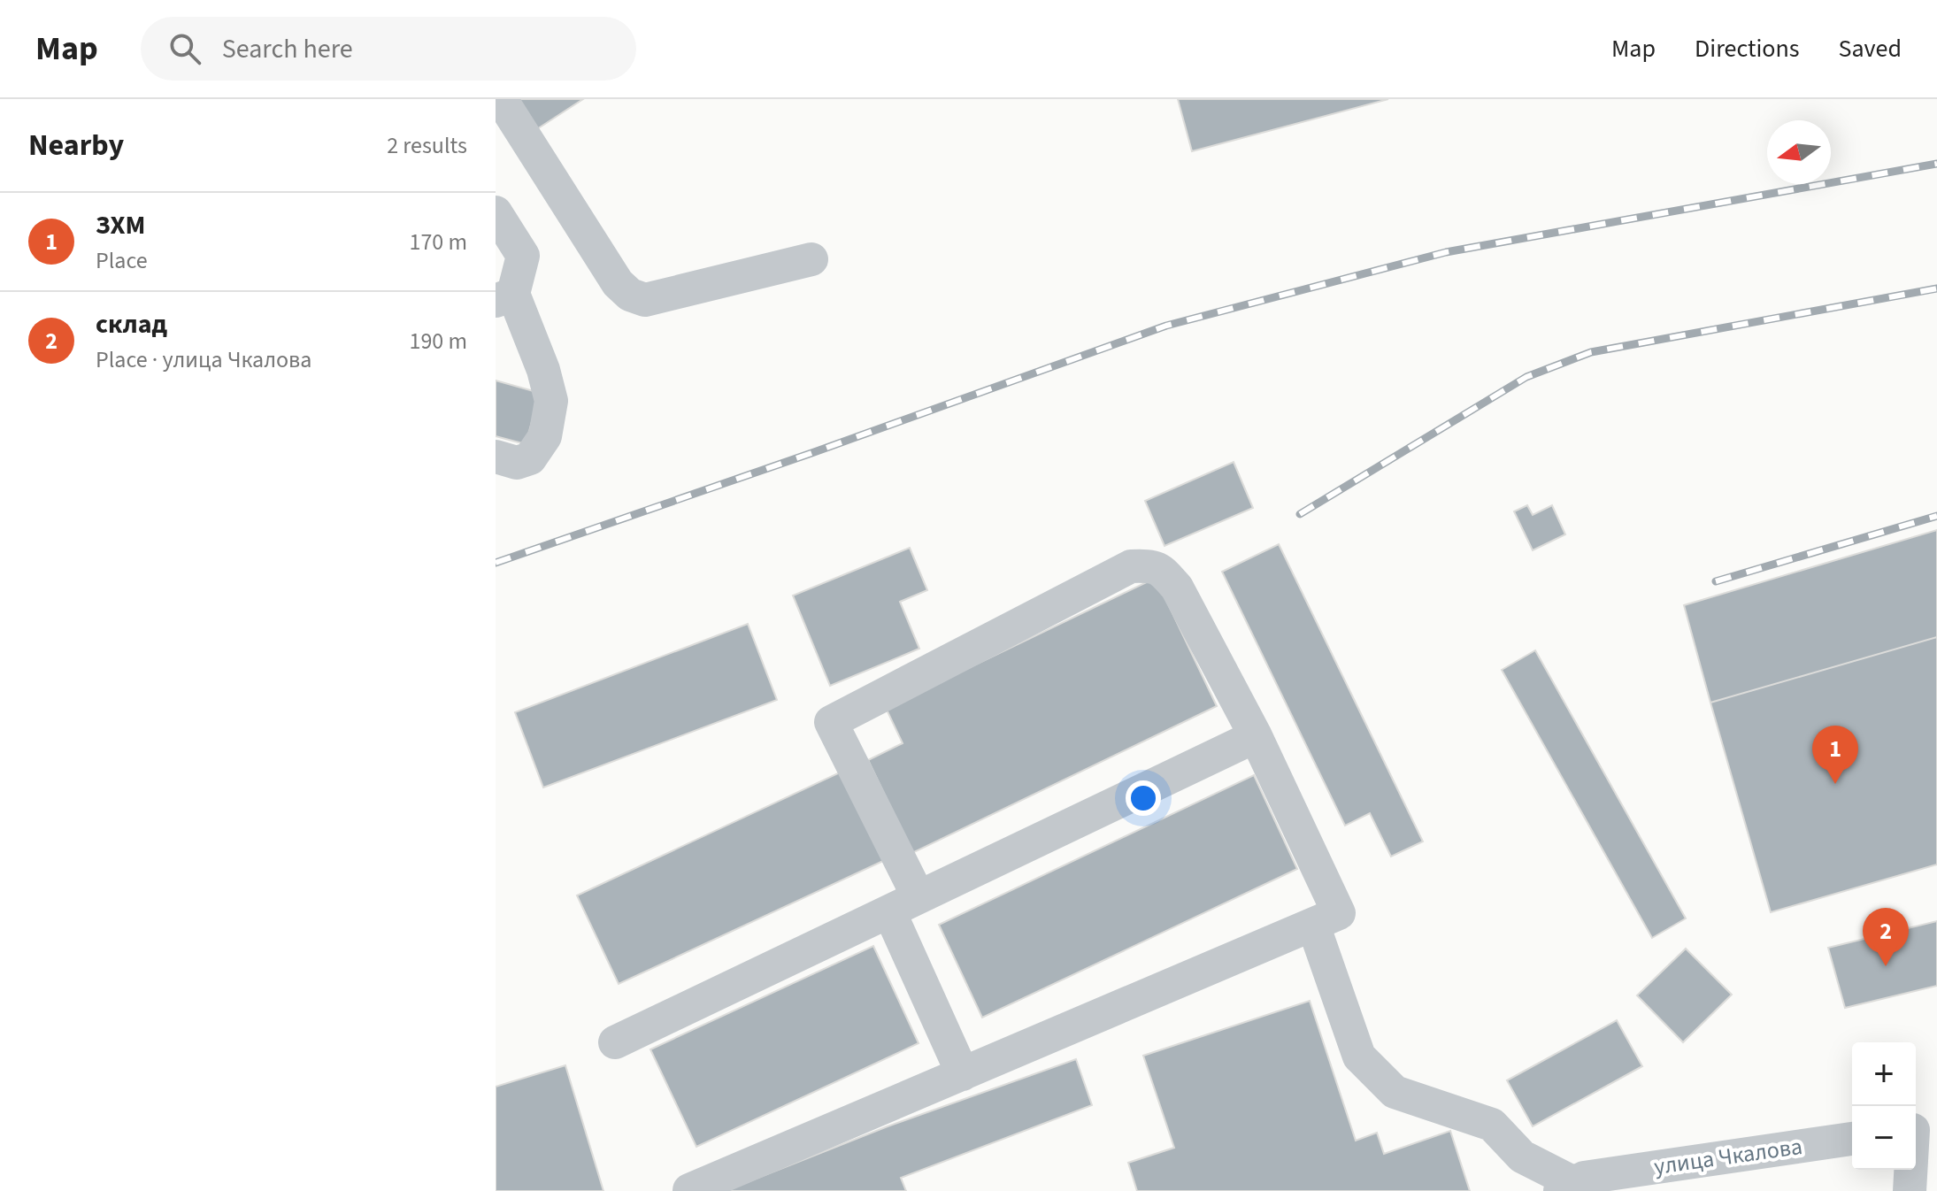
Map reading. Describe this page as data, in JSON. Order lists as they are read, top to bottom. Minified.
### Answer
{"streets":{"street":["улица Чкалова"]},"north":"left","page":{"header":"Map","search":"Search here","nav":["Map","Directions","Saved"],"heading":["Nearby","2 results"],"list":[{"mark":"1","name":"ЗХМ","note":"Place","value":"170 m"},{"mark":"2","name":"склад","note":"Place · улица Чкалова","value":"190 m"}],"pins":["1","2"],"map_buttons":["+","−"]}}
